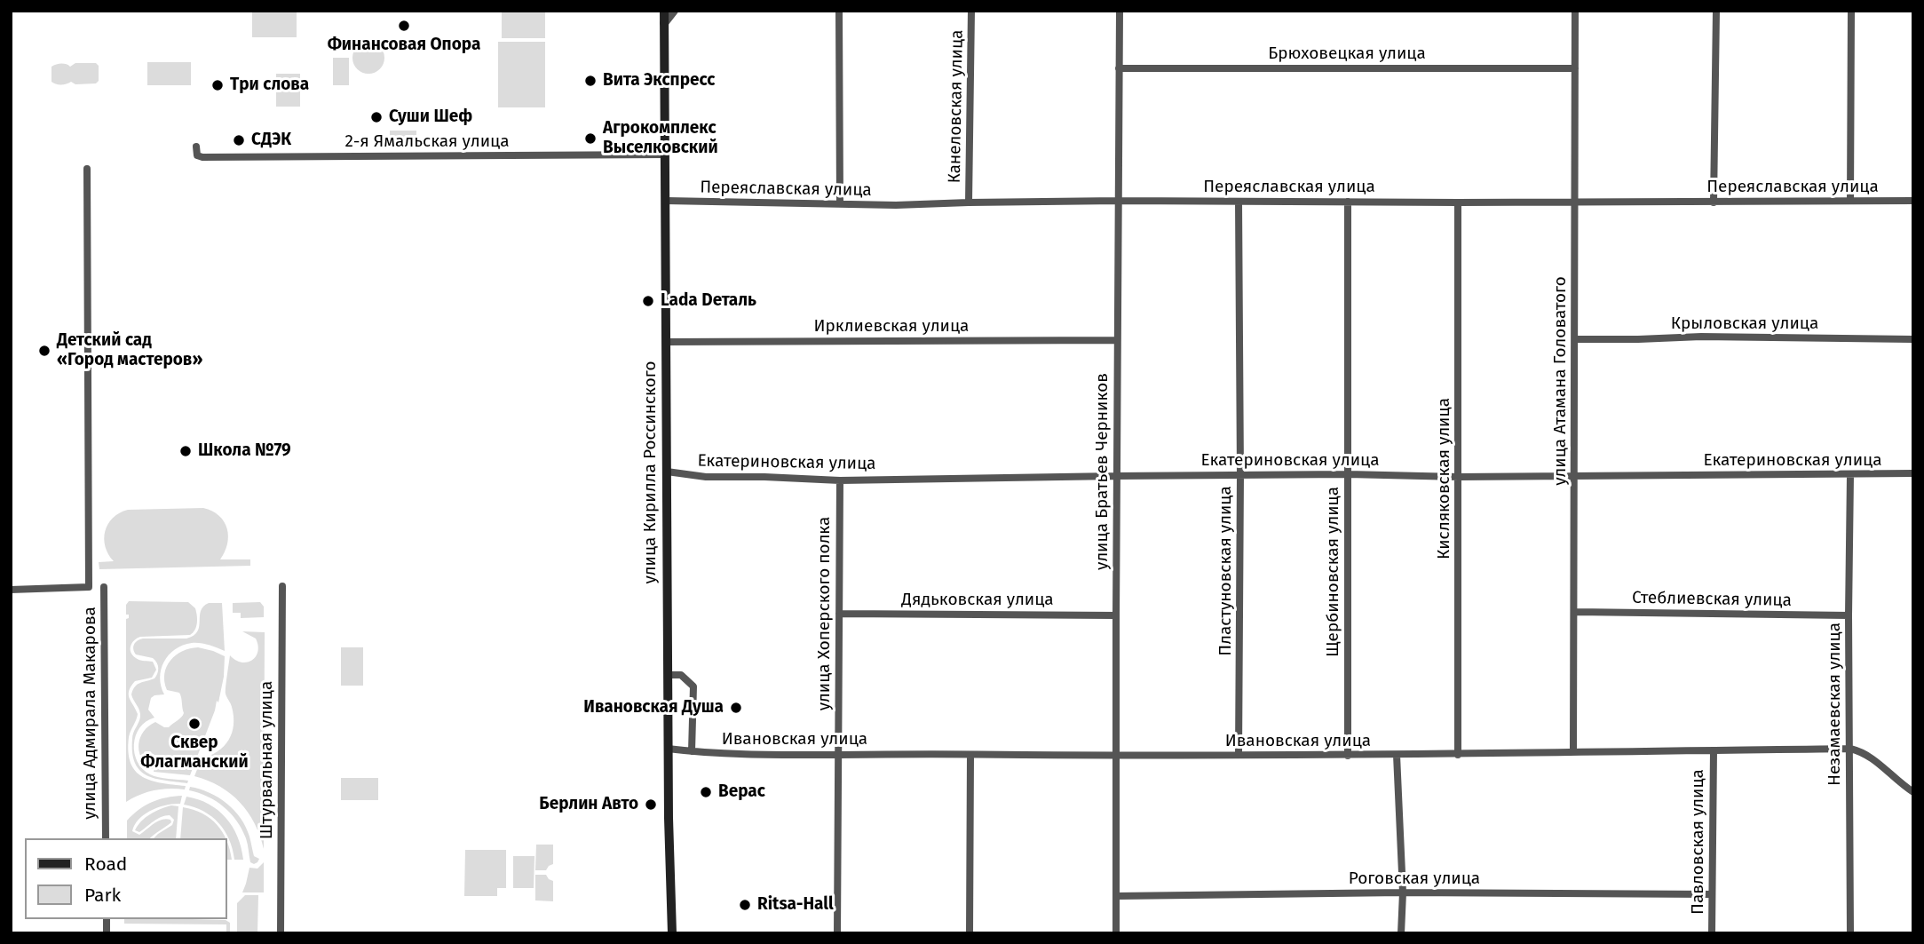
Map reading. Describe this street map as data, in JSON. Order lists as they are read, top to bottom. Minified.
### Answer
{"streets":{"main road":["улица Кирилла Россинского"],"street":["Брюховецкая улица","Канеловская улица","2-я Ямальская улица","Переяславская улица","Крыловская улица","Ирклиевская улица","улица Атамана Головатого","Екатериновская улица","улица Братьев Черников","Кисляковская улица","Пластуновская улица","Щербиновская улица","Стеблиевская улица","Дядьковская улица","улица Хоперского полка","Незамаевская улица","улица Адмирала Макарова","Ивановская улица","Штурвальная улица","Павловская улица","Роговская улица"]},"crossings":[["Брюховецкая улица","улица Атамана Головатого"],["Брюховецкая улица","улица Братьев Черников"],["Канеловская улица","Переяславская улица"],["2-я Ямальская улица","улица Кирилла Россинского"],["Переяславская улица","улица Атамана Головатого"],["Переяславская улица","улица Братьев Черников"],["Переяславская улица","улица Кирилла Россинского"],["Переяславская улица","Кисляковская улица"],["Переяславская улица","Пластуновская улица"],["Переяславская улица","Щербиновская улица"],["Крыловская улица","улица Атамана Головатого"],["Ирклиевская улица","улица Братьев Черников"],["Ирклиевская улица","улица Кирилла Россинского"],["улица Атамана Головатого","Екатериновская улица"],["улица Атамана Головатого","Стеблиевская улица"],["улица Атамана Головатого","Ивановская улица"],["Екатериновская улица","улица Братьев Черников"],["Екатериновская улица","улица Кирилла Россинского"],["Екатериновская улица","Кисляковская улица"],["Екатериновская улица","Пластуновская улица"],["Екатериновская улица","Щербиновская улица"],["Екатериновская улица","улица Хоперского полка"],["Екатериновская улица","Незамаевская улица"],["улица Братьев Черников","Дядьковская улица"],["улица Братьев Черников","Ивановская улица"],["улица Братьев Черников","Роговская улица"],["улица Кирилла Россинского","Ивановская улица"],["Кисляковская улица","Ивановская улица"],["Пластуновская улица","Ивановская улица"],["Щербиновская улица","Ивановская улица"],["Стеблиевская улица","Незамаевская улица"],["Дядьковская улица","улица Хоперского полка"],["улица Хоперского полка","Ивановская улица"],["Незамаевская улица","Ивановская улица"],["Ивановская улица","Павловская улица"],["Павловская улица","Роговская улица"]],"places":["Финансовая Опора","Вита Экспресс","Три слова","Суши Шеф","Агрокомплекс Выселковский","СДЭК","Lada Dеталь","Детский сад «Город мастеров»","Школа №79","Ивановская Душа","Сквер Флагманский","Верас","Берлин Авто","Ritsa-Hall"],"legend":["Road","Park"]}
